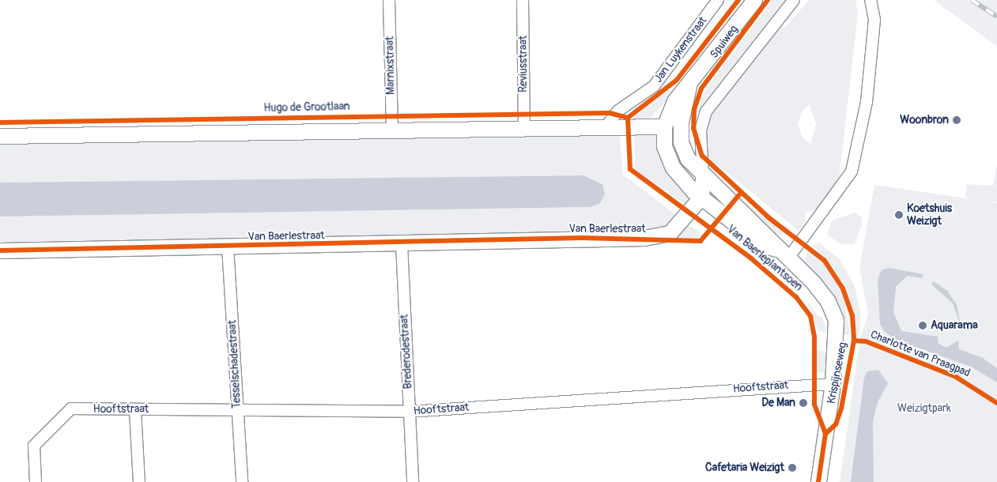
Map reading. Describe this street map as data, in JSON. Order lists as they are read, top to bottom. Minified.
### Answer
{"streets":{"main road":["Van Baerlestraat","Van Baerleplantsoen","Krispijnseweg"],"street":["Jan Luykenstraat","Reviusstraat","Marnixstraat","Brederodestraat","Tesselschadestraat","Hooftstraat"],"cycle path":["Spuiweg","Charlotte van Praagpad"]},"crossings":[["Van Baerlestraat","Van Baerleplantsoen"],["Van Baerlestraat","Brederodestraat"],["Van Baerlestraat","Tesselschadestraat"],["Van Baerleplantsoen","Krispijnseweg"],["Brederodestraat","Hooftstraat"],["Tesselschadestraat","Hooftstraat"],["Krispijnseweg","Hooftstraat"]],"parks":["Weizigtpark"],"places":["Woonbron","Koetshuis Weizigt","Aquarama","De Man","Cafetaria Weizigt"]}
